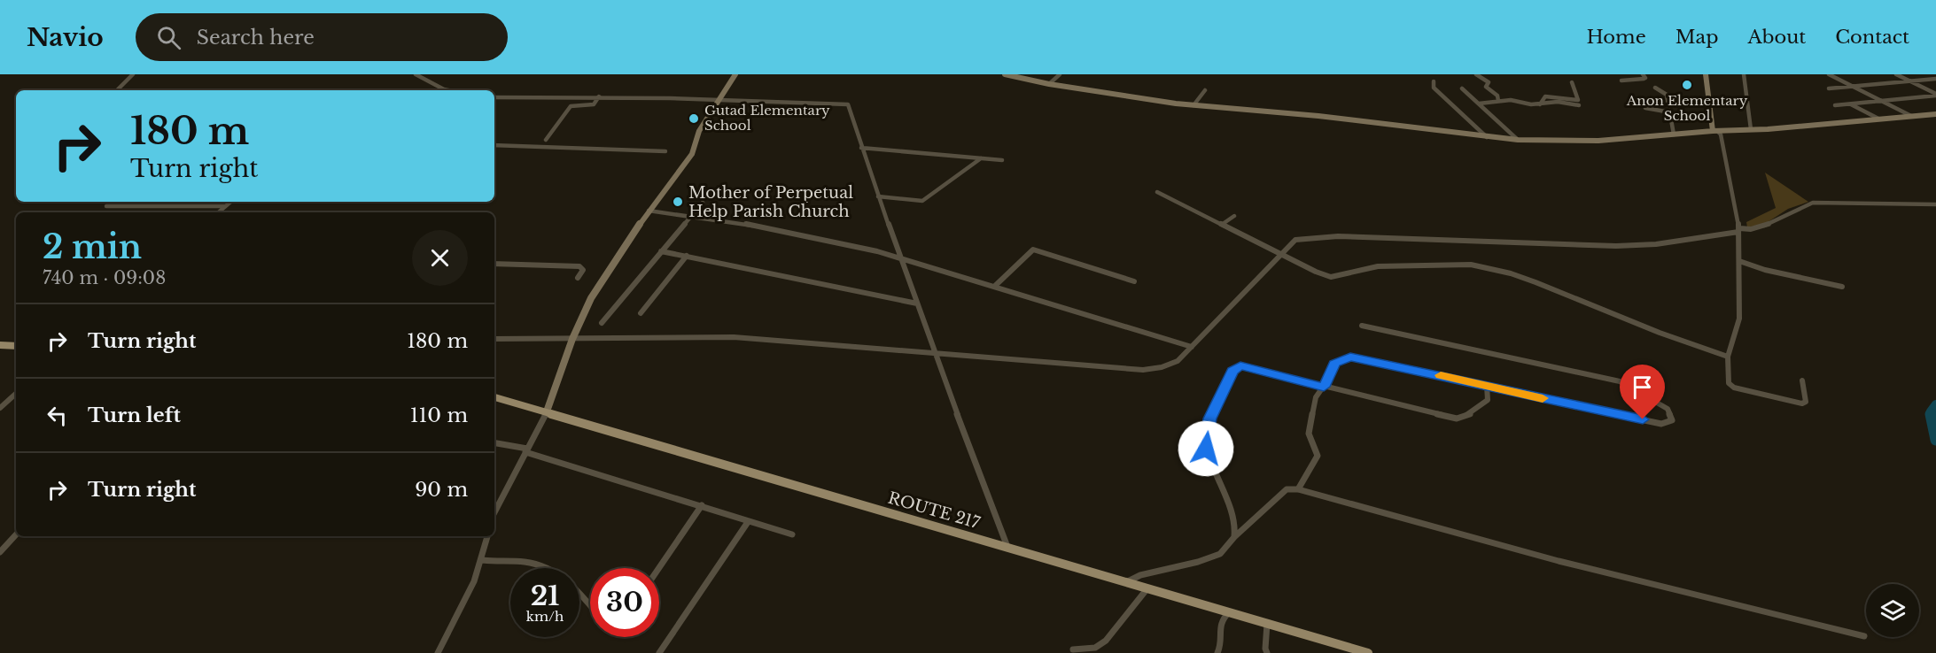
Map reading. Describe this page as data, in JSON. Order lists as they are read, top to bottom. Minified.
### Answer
{"streets":{"main road":["ROUTE 217"]},"places":["Anon Elementary School","Gutad Elementary School","Mother of Perpetual Help Parish Church"],"page":{"header":"Navio","search":"Search here","nav":["Home","Map","About","Contact"],"turn":["180 m","Turn right"],"heading":["2 min","740 m · 09:08"],"list":[{"name":"Turn right","value":"180 m"},{"name":"Turn left","value":"110 m"},{"name":"Turn right","value":"90 m"}],"speed":"21 km/h","limit":"30"}}
